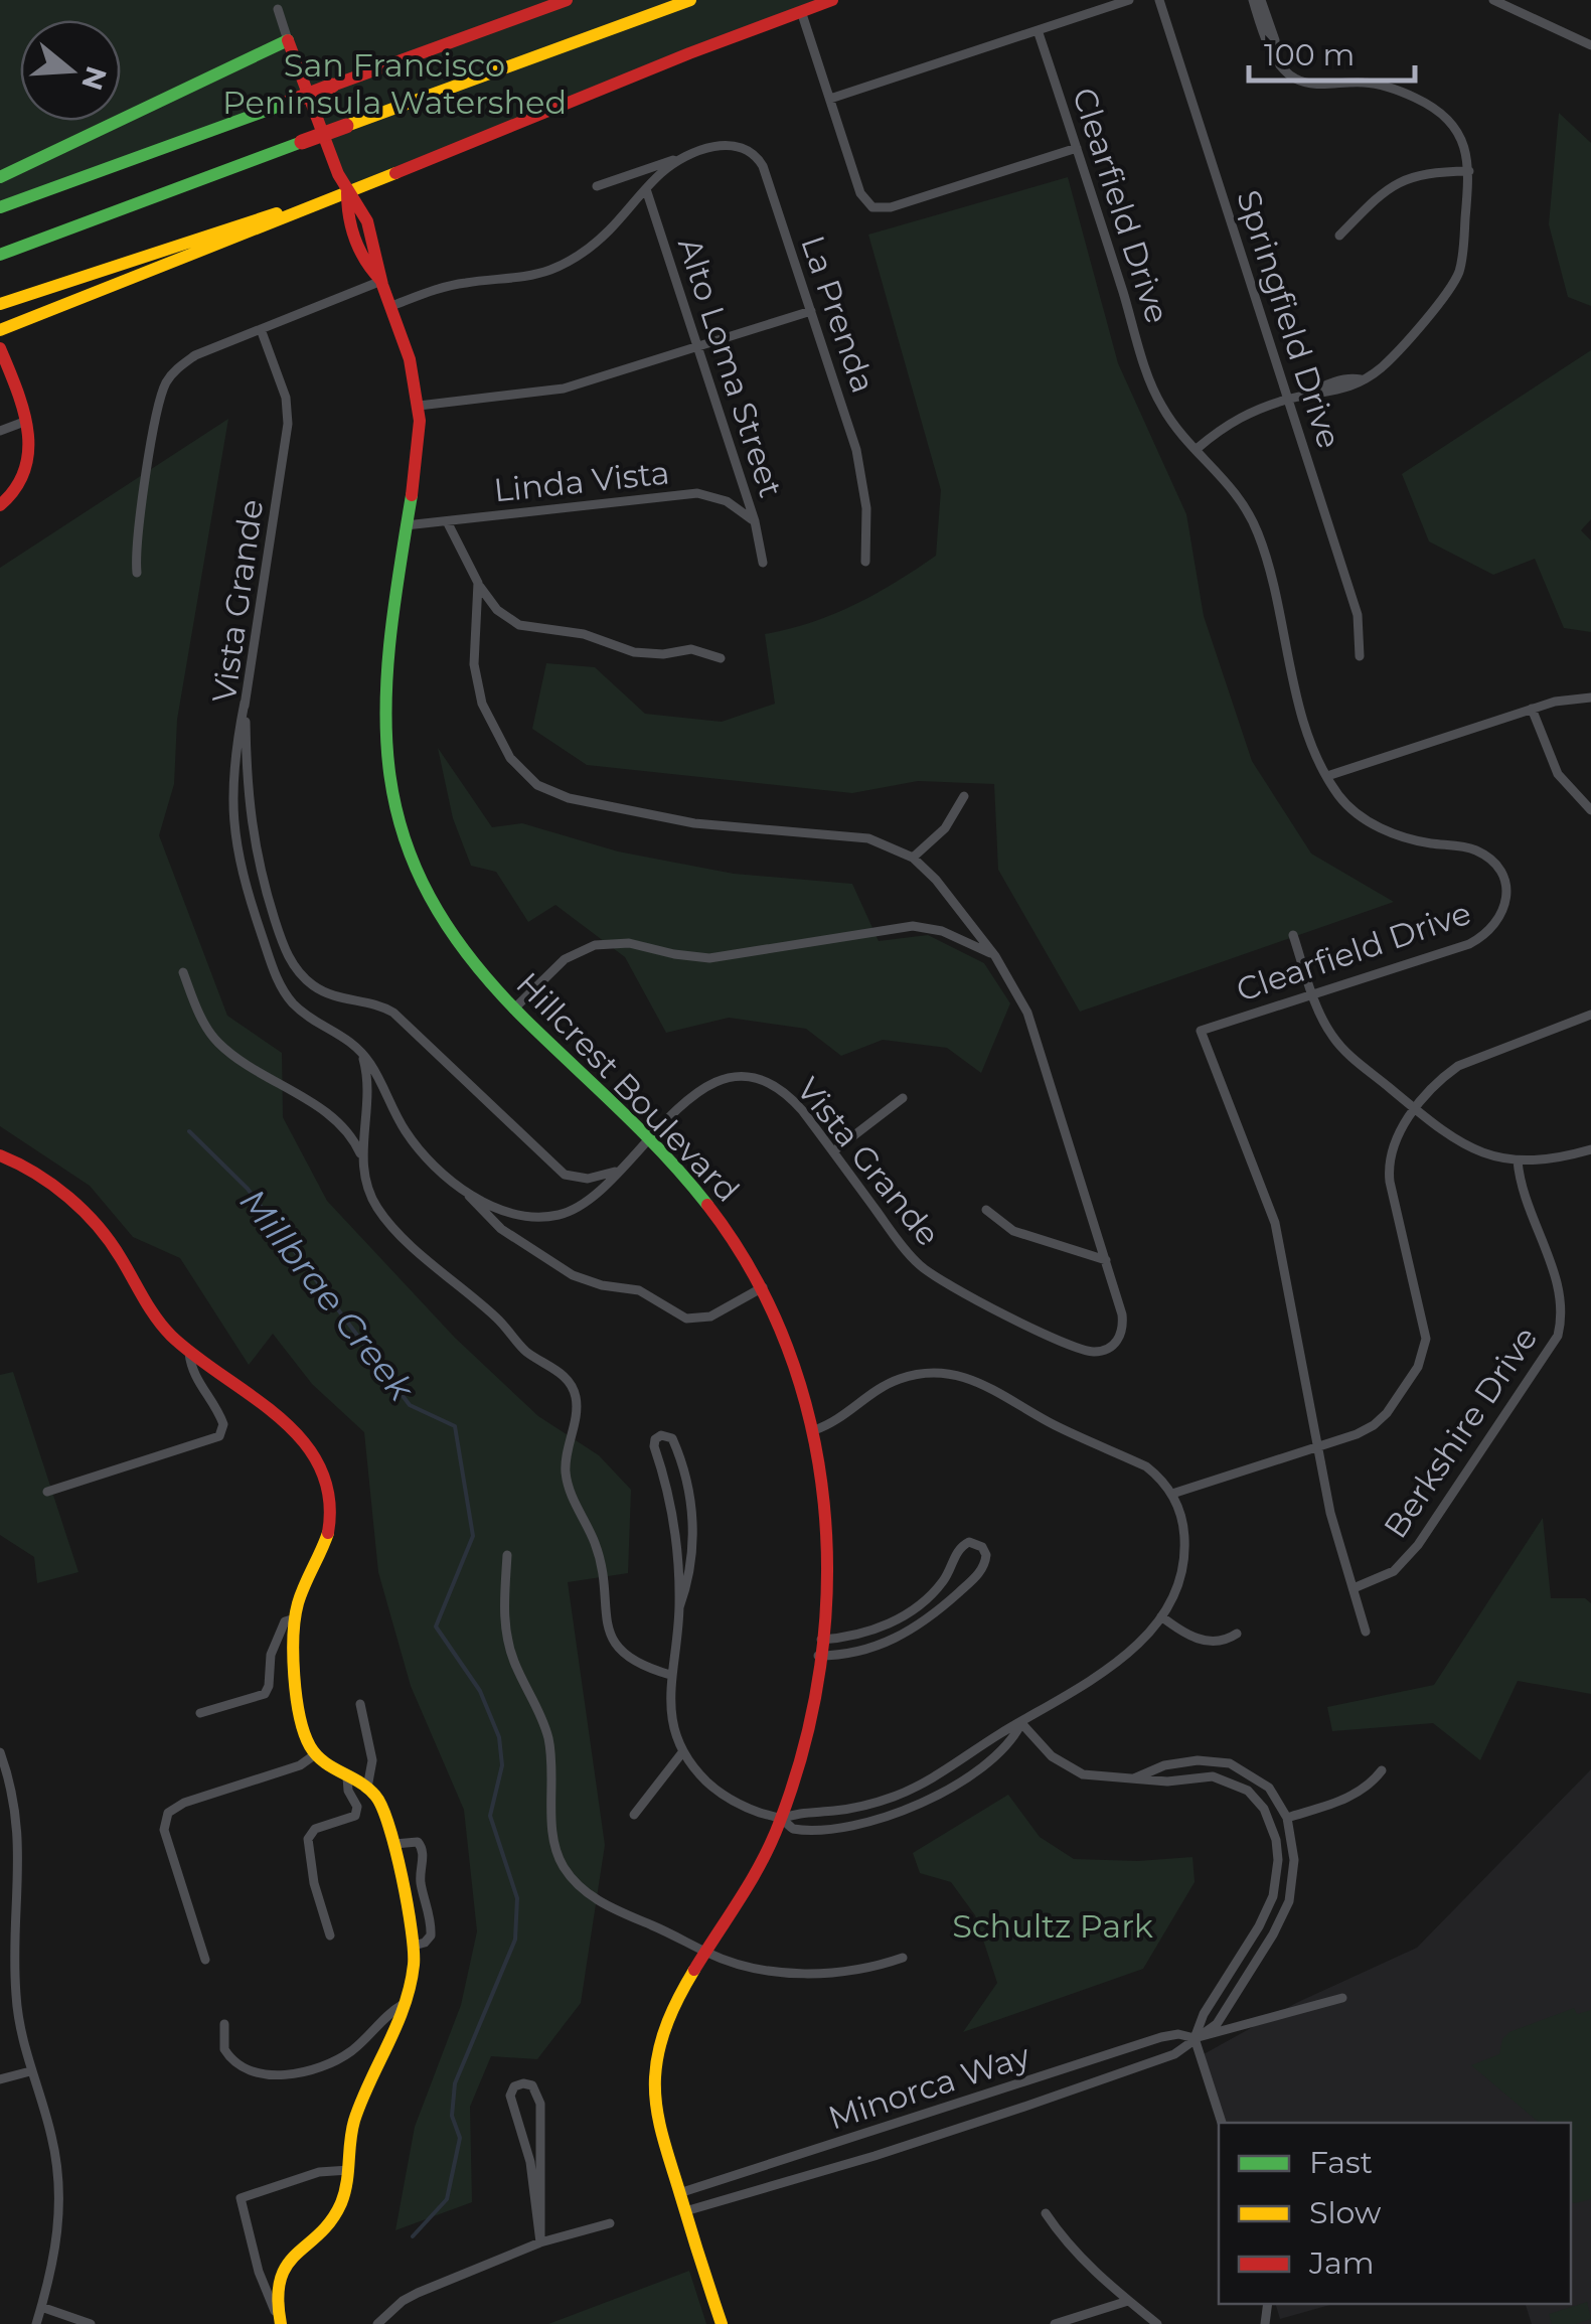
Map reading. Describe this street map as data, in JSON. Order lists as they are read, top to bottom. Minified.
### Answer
{"streets":{"main road":["Hillcrest Boulevard"],"street":["Clearfield Drive","La Prenda","Springfield Drive","Alto Loma Street","Linda Vista","Vista Grande","Berkshire Drive","Minorca Way"]},"crossings":[["Clearfield Drive","Berkshire Drive"],["La Prenda","Alto Loma Street"],["La Prenda","Hillcrest Boulevard"],["Alto Loma Street","Linda Vista"],["Linda Vista","Vista Grande"],["Linda Vista","Hillcrest Boulevard"],["Vista Grande","Hillcrest Boulevard"],["Hillcrest Boulevard","Minorca Way"]],"water":["Millbrae Creek"],"parks":["San Francisco Peninsula Watershed","Schultz Park"],"legend":["Fast","Slow","Jam"],"scale_bar":"100 m","north":"right"}
